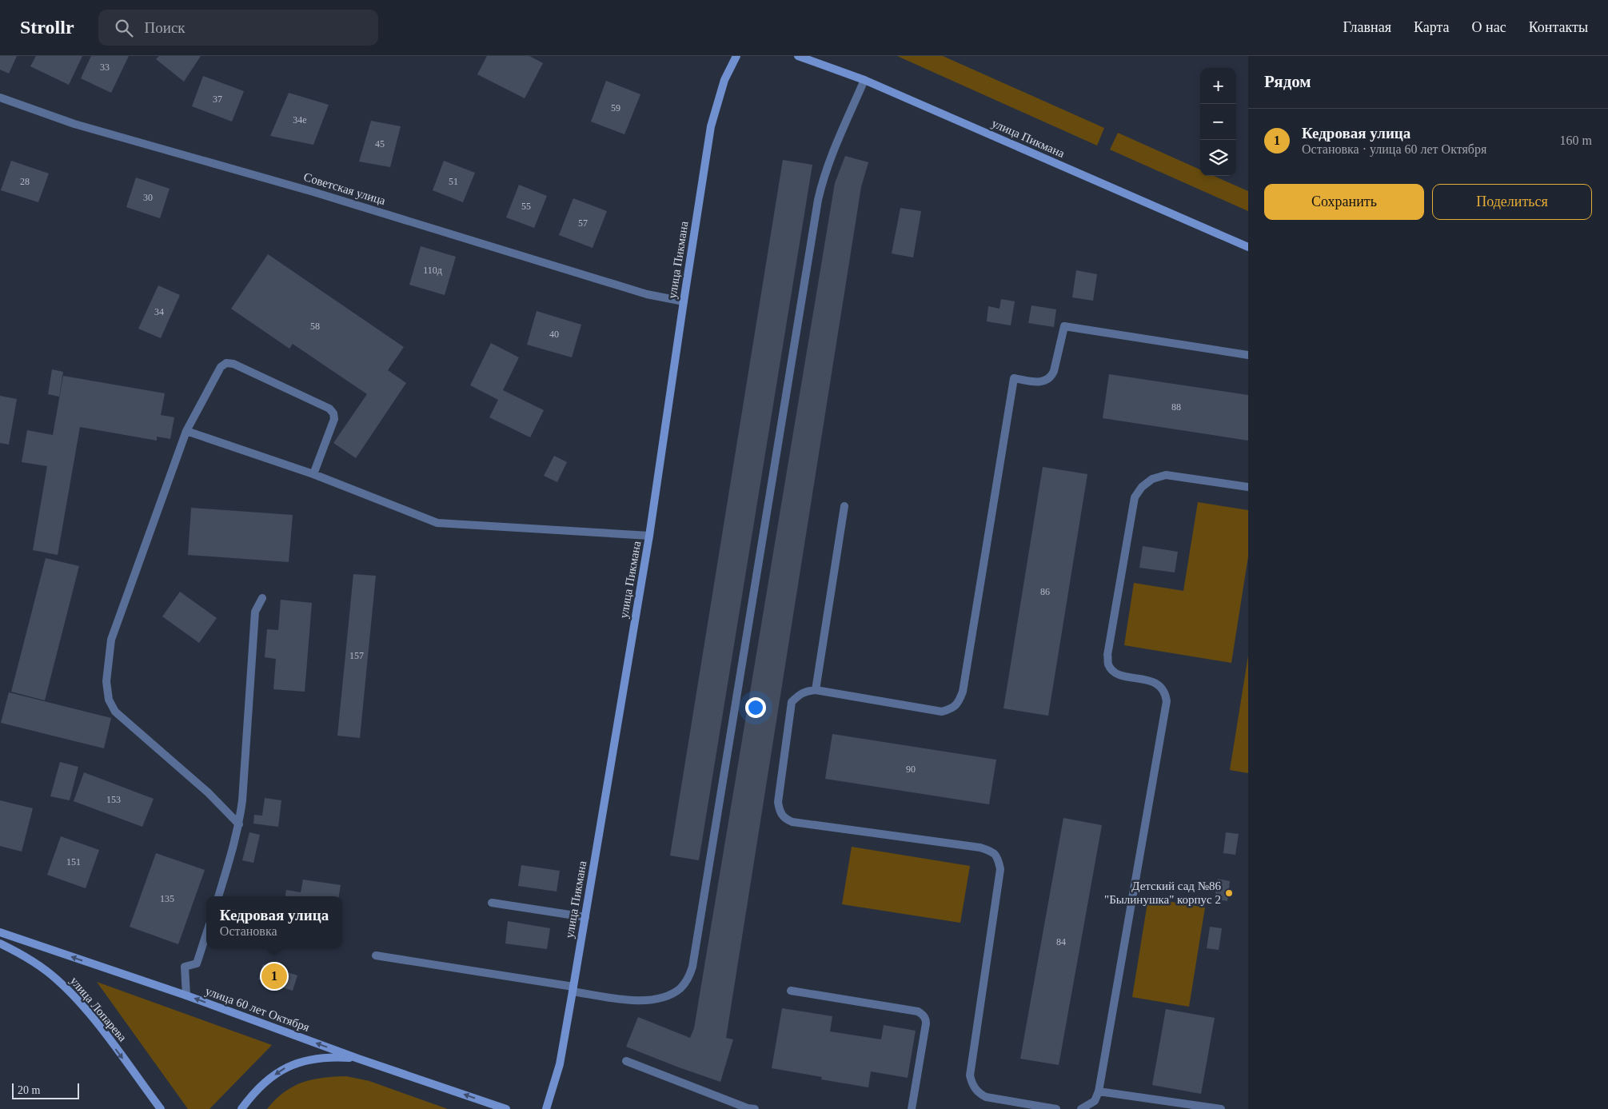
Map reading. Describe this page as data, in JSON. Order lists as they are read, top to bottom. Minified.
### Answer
{"streets":{"street":["улица Пикмана","Советская улица","улица Лопарева","улица 60 лет Октября"]},"crossings":[["улица Пикмана","Советская улица"]],"one_way":["улица Лопарева","улица 60 лет Октября"],"places":["Детский сад №86 \"Былинушка\" корпус 2"],"house_numbers":["33","37","59","34е","45","28","51","30","55","57","110д","34","58","40","88","86","157","90","153","151","135","84"],"scale_bar":"20 m","page":{"header":"Strollr","search":"Поиск","nav":["Главная","Карта","О нас","Контакты"],"heading":"Рядом","map_buttons":["+","−"],"list":[{"mark":"1","name":"Кедровая улица","note":"Остановка · улица 60 лет Октября","value":"160 m"}],"buttons":["Сохранить","Поделиться"],"popup":["Кедровая улица","Остановка"],"pins":"1","scale":"20 m"}}
